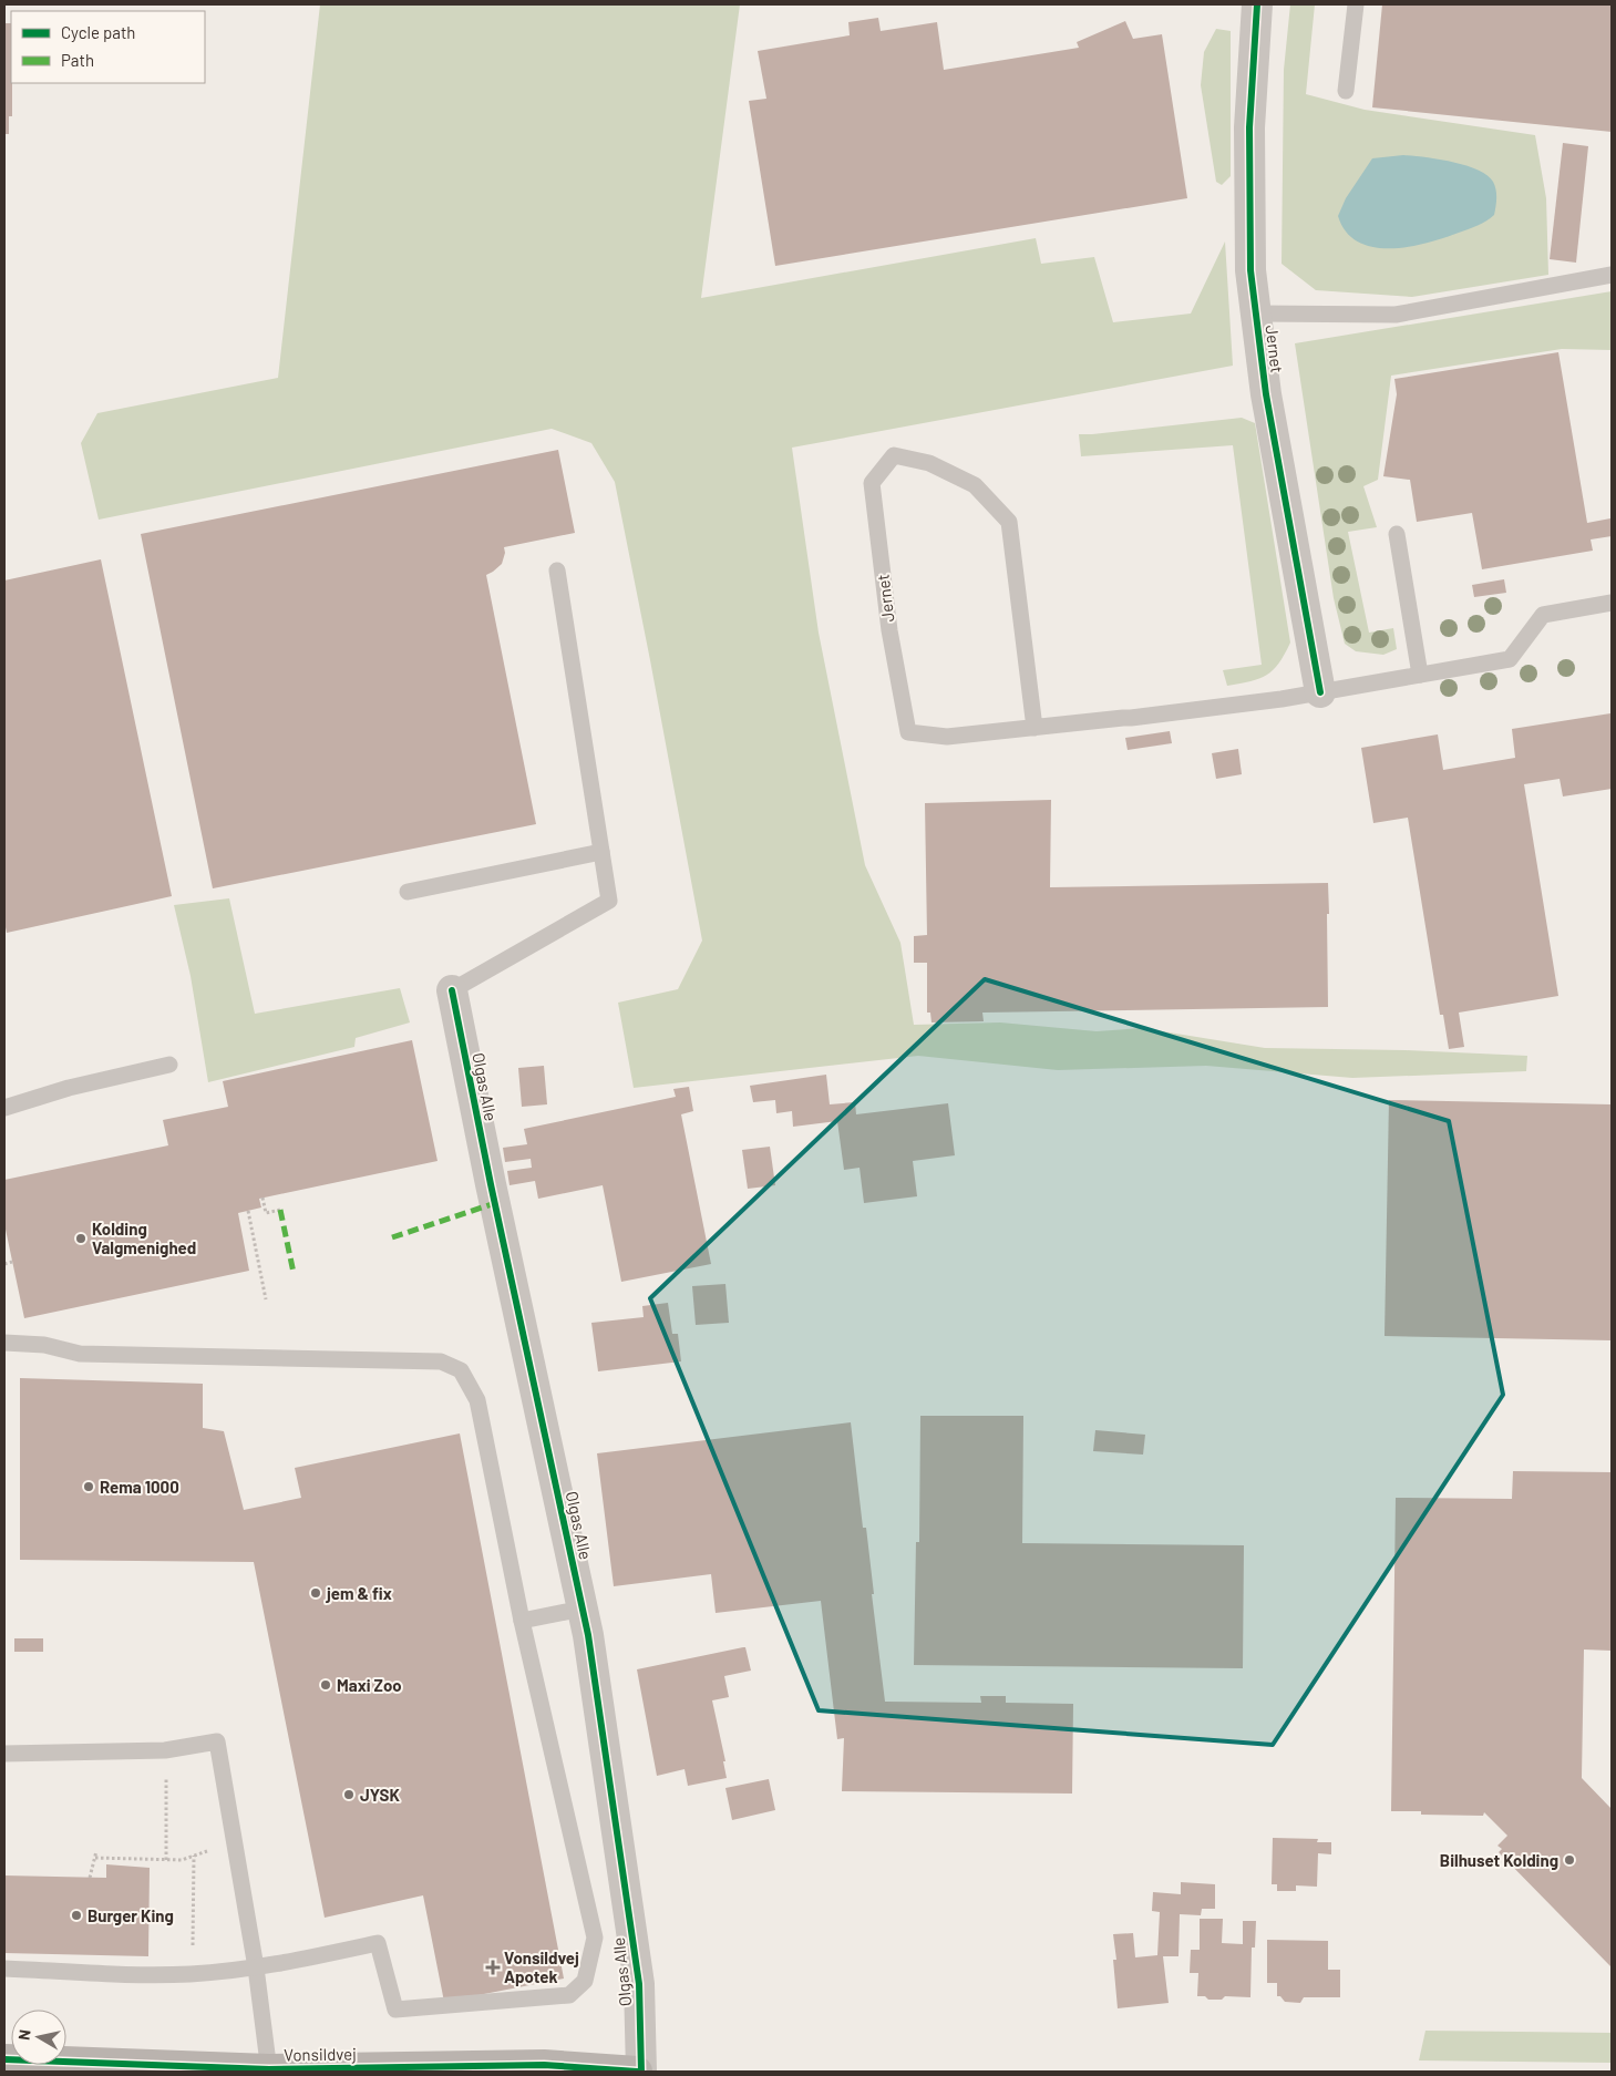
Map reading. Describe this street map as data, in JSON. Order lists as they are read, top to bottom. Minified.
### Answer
{"streets":{"main road":["Vonsildvej"],"street":["Jernet","Olgas Alle"]},"crossings":[["Olgas Alle","Vonsildvej"]],"places":{"other":["Kolding Valgmenighed","Rema 1000","jem & fix","Maxi Zoo","JYSK","Bilhuset Kolding","Burger King"],"health":["Vonsildvej Apotek"]},"legend":["Cycle path","Path"],"north":"left"}
